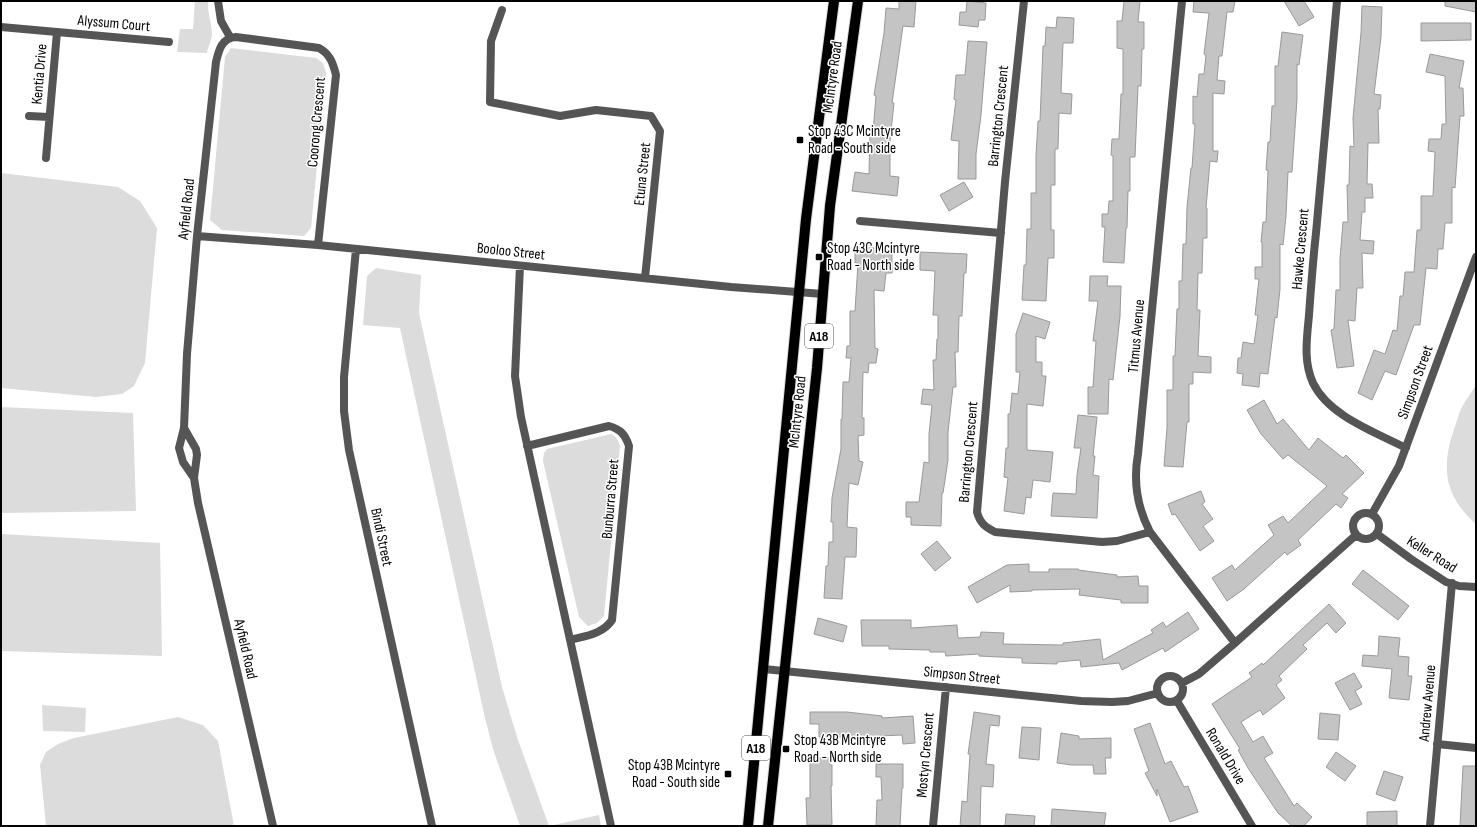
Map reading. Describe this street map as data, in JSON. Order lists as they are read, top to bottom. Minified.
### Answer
{"streets":{"main road":["McIntyre Road","A18"],"street":["Alyssum Court","Kentia Drive","Barrington Crescent","Coorong Crescent","Etuna Street","Ayfield Road","Hawke Crescent","Booloo Street","Titmus Avenue","Simpson Street","Bunburra Street","Bindi Street","Keller Road","Andrew Avenue","Mostyn Crescent","Ronald Drive"]},"crossings":[["Alyssum Court","Kentia Drive"],["McIntyre Road","Booloo Street"],["McIntyre Road","Simpson Street"],["Barrington Crescent","Titmus Avenue"],["Coorong Crescent","Ayfield Road"],["Coorong Crescent","Booloo Street"],["Etuna Street","Booloo Street"],["Ayfield Road","Booloo Street"],["Hawke Crescent","Simpson Street"],["Booloo Street","Bindi Street"],["Simpson Street","Keller Road"],["Simpson Street","Mostyn Crescent"],["Simpson Street","Ronald Drive"],["Keller Road","Andrew Avenue"]],"places":{"transit":["Stop 43C Mcintyre Road - South side","Stop 43C Mcintyre Road - North side","Stop 43B Mcintyre Road - North side","Stop 43B Mcintyre Road - South side"]}}
